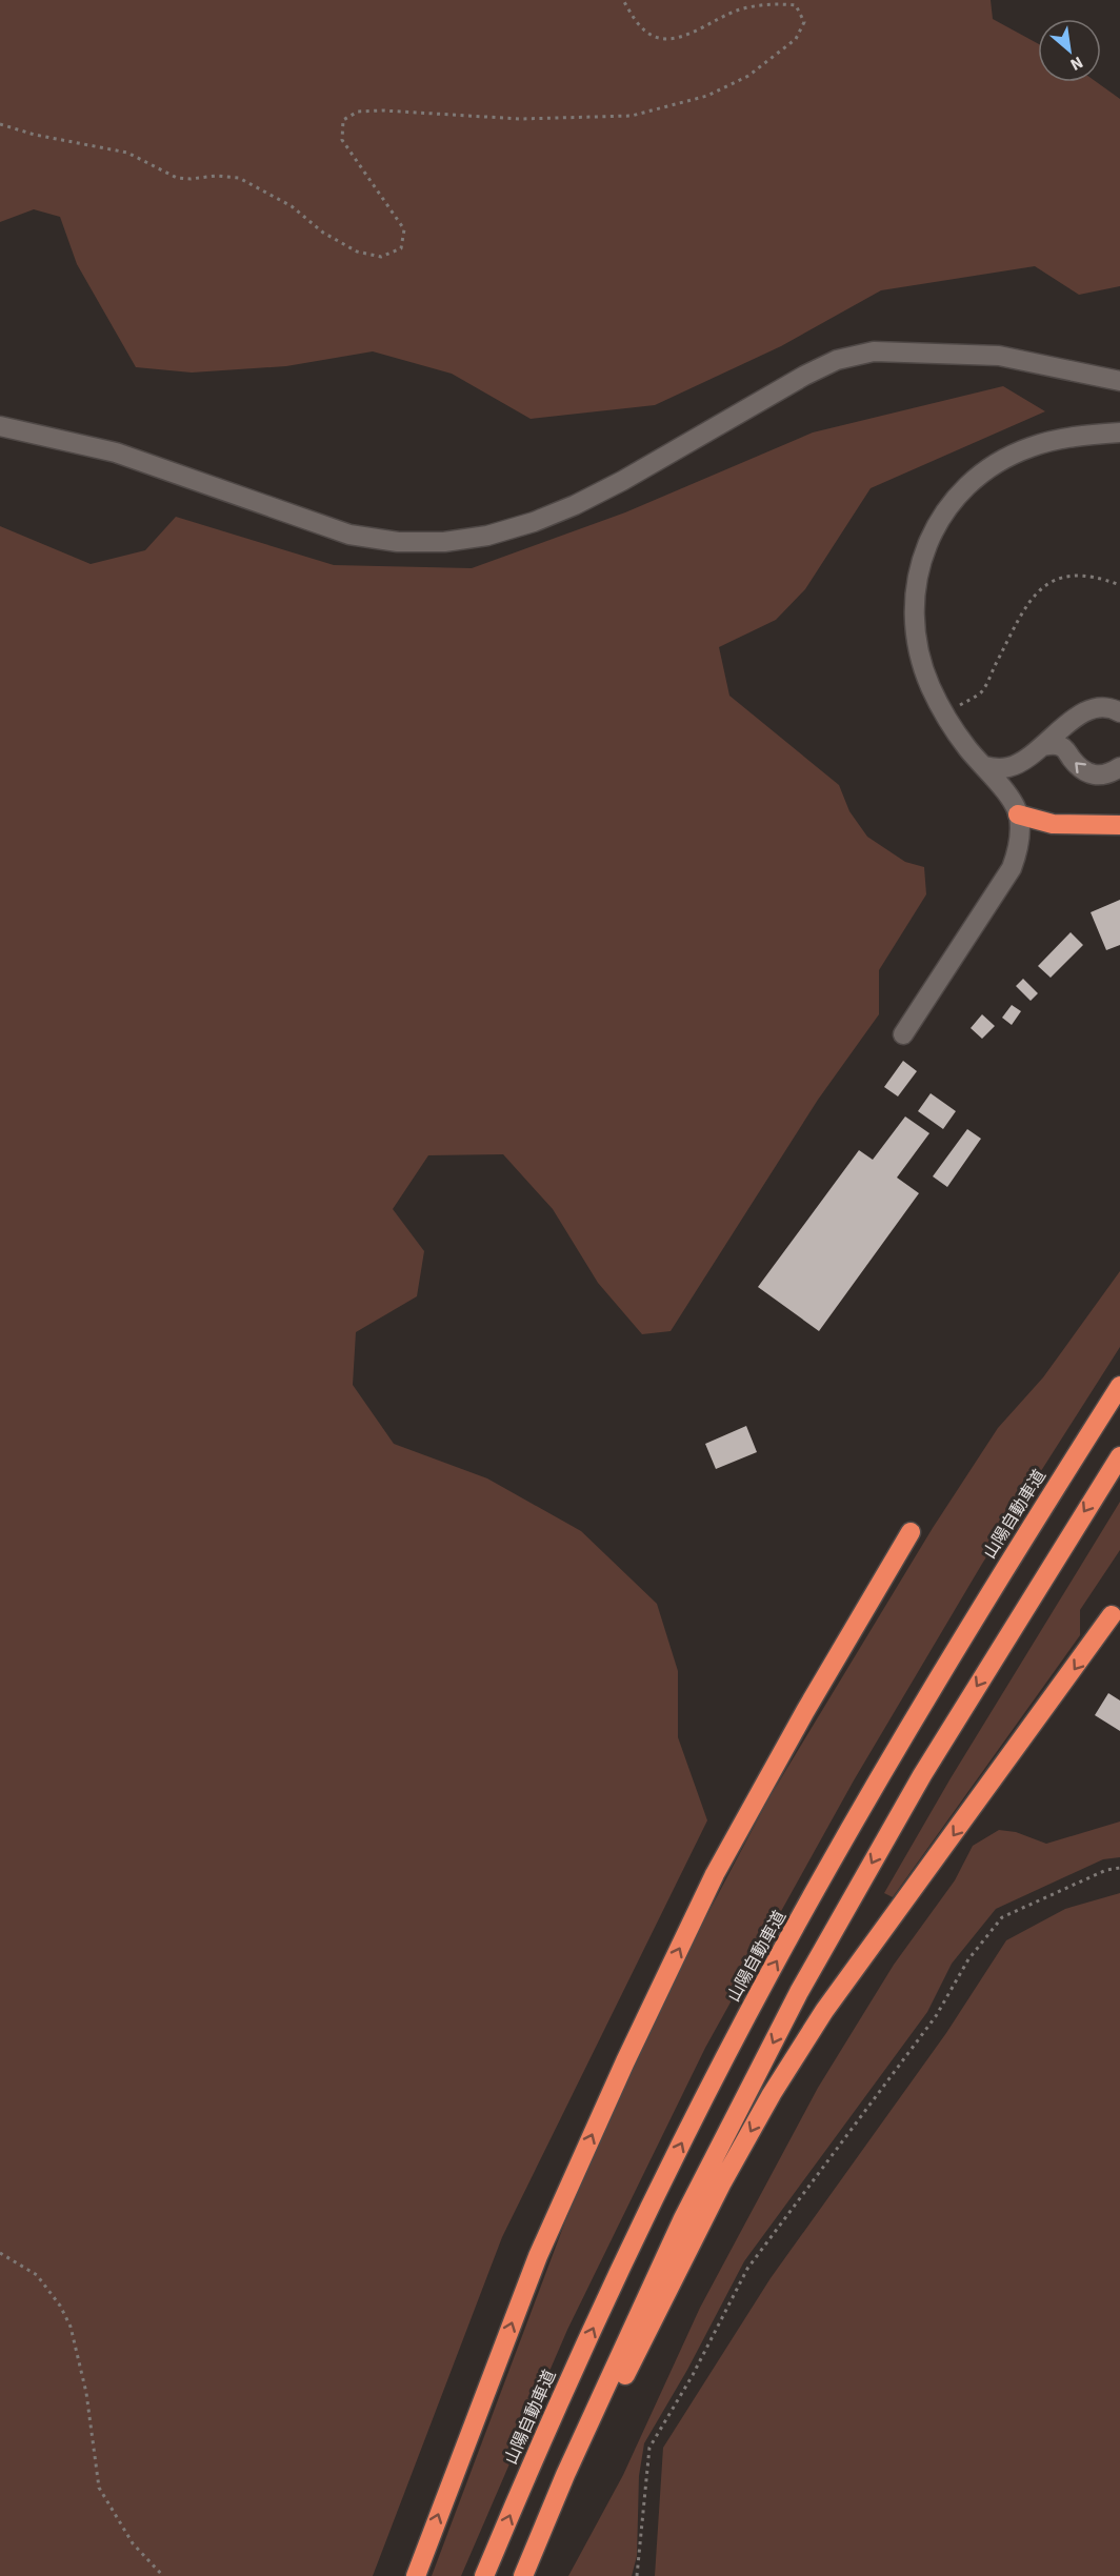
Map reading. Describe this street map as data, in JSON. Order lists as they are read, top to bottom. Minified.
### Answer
{"streets":{"highway":["山陽自動車道"]},"north":"bottom right"}
